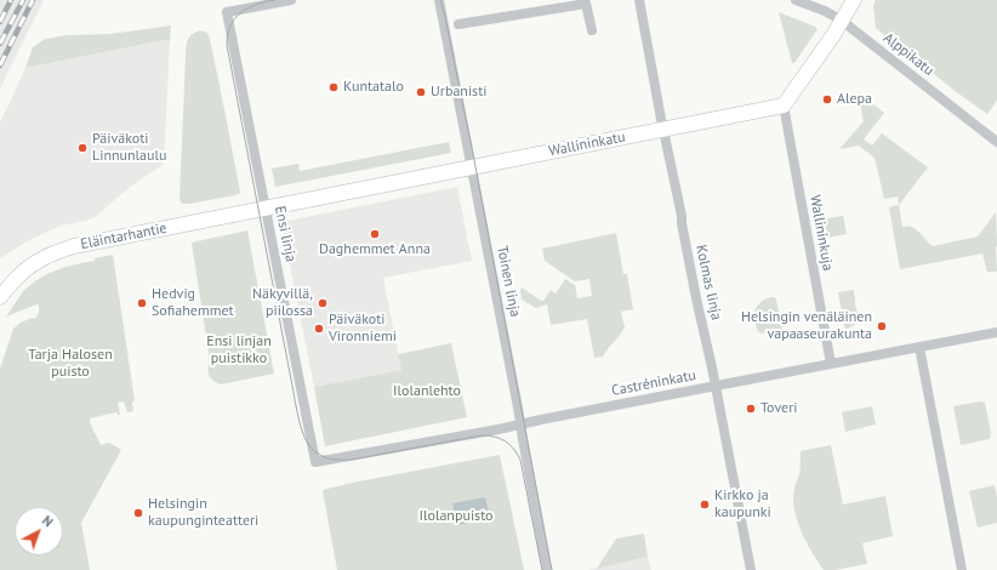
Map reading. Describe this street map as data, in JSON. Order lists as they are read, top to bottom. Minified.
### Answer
{"streets":{"main road":["Wallininkatu","Eläintarhantie"],"street":["Alppikatu","Wallininkuja","Ensi linja","Toinen linja","Kolmas linja","Castréninkatu"]},"crossings":[["Wallininkatu","Wallininkuja"],["Wallininkatu","Ensi linja"],["Wallininkatu","Eläintarhantie"],["Wallininkatu","Toinen linja"],["Wallininkatu","Kolmas linja"],["Wallininkuja","Castréninkatu"],["Ensi linja","Eläintarhantie"],["Ensi linja","Castréninkatu"],["Toinen linja","Castréninkatu"],["Kolmas linja","Castréninkatu"]],"parks":["Ensi linjan puistikko","Tarja Halosen puisto","Ilolanlehto","Ilolanpuisto"],"places":["Kuntatalo","Urbanisti","Alepa","Päiväkoti Linnunlaulu","Daghemmet Anna","Hedvig Sofiahemmet","Näkyvillä, piilossa","Helsingin venäläinen vapaaseurakunta","Päiväkoti Vironniemi","Toveri","Kirkko ja kaupunki","Helsingin kaupunginteatteri"],"north":"top right"}
